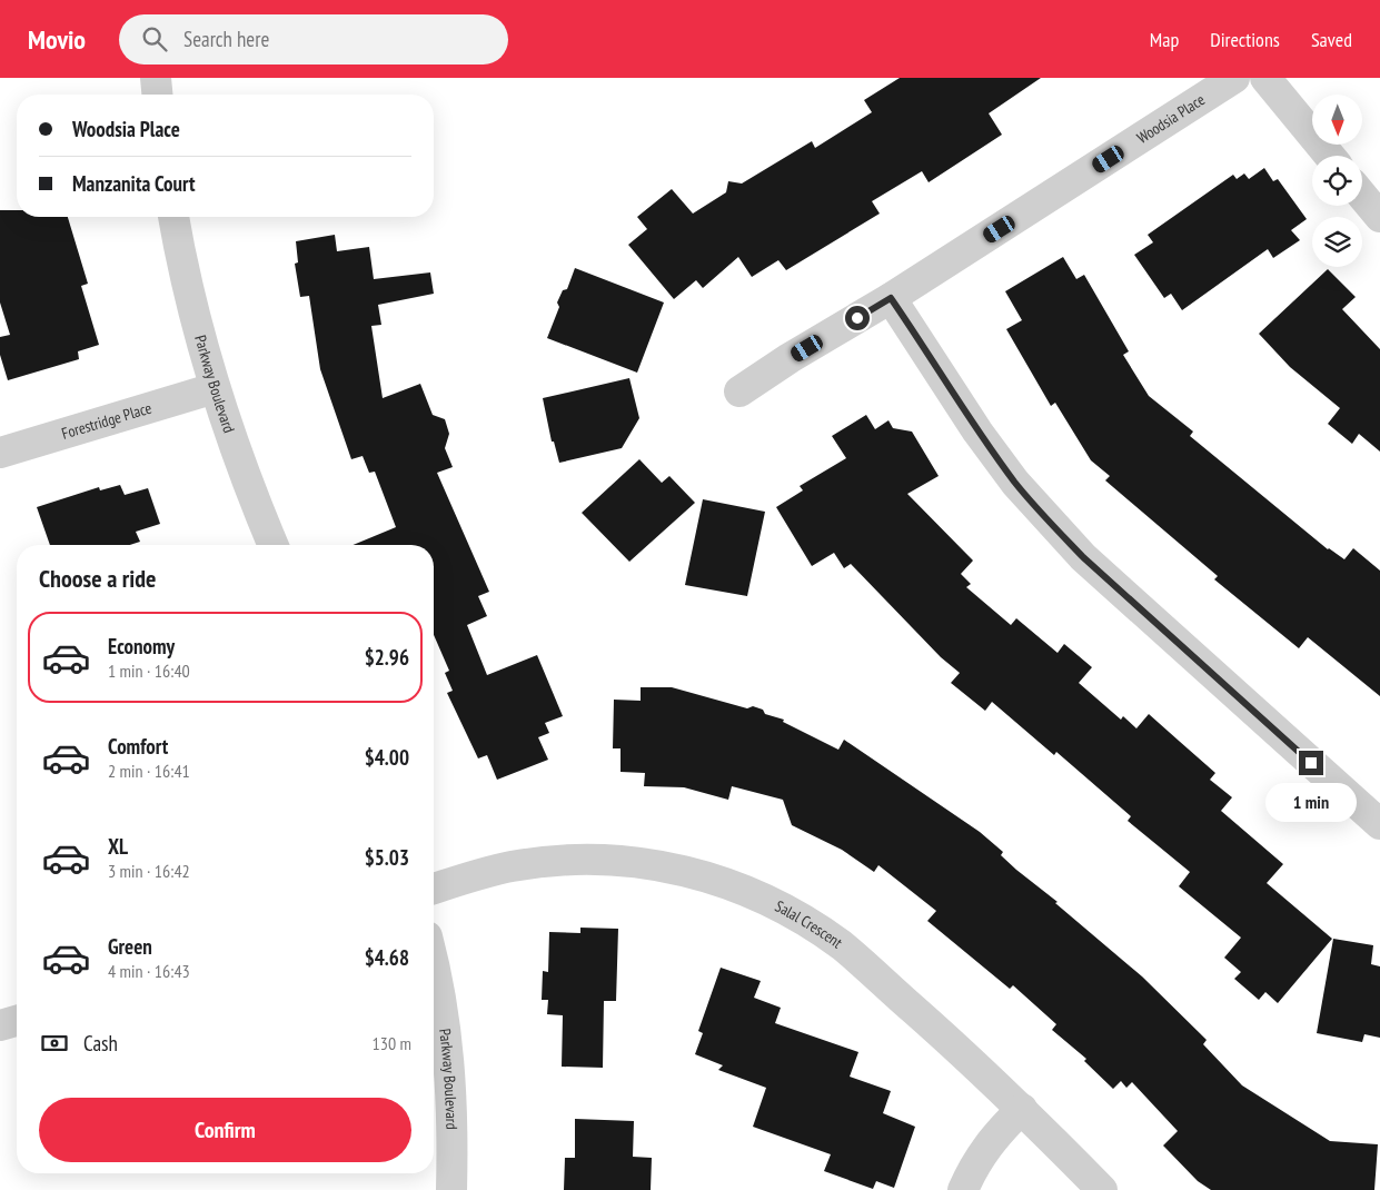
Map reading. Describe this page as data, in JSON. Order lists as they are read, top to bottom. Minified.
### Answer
{"streets":{"street":["Woodsia Place","Parkway Boulevard","Forestridge Place","Salal Crescent"]},"crossings":[["Parkway Boulevard","Forestridge Place"]],"north":"bottom","page":{"header":"Movio","search":"Search here","nav":["Map","Directions","Saved"],"banner":["Woodsia Place","Manzanita Court"],"heading":"Choose a ride","list":[{"name":"Economy","note":"1 min · 16:40","value":"$2.96"},{"name":"Comfort","note":"2 min · 16:41","value":"$4.00"},{"name":"XL","note":"3 min · 16:42","value":"$5.03"},{"name":"Green","note":"4 min · 16:43","value":"$4.68"}],"bubble":"1 min","pay":["Cash","130 m"],"buttons":"Confirm"}}
